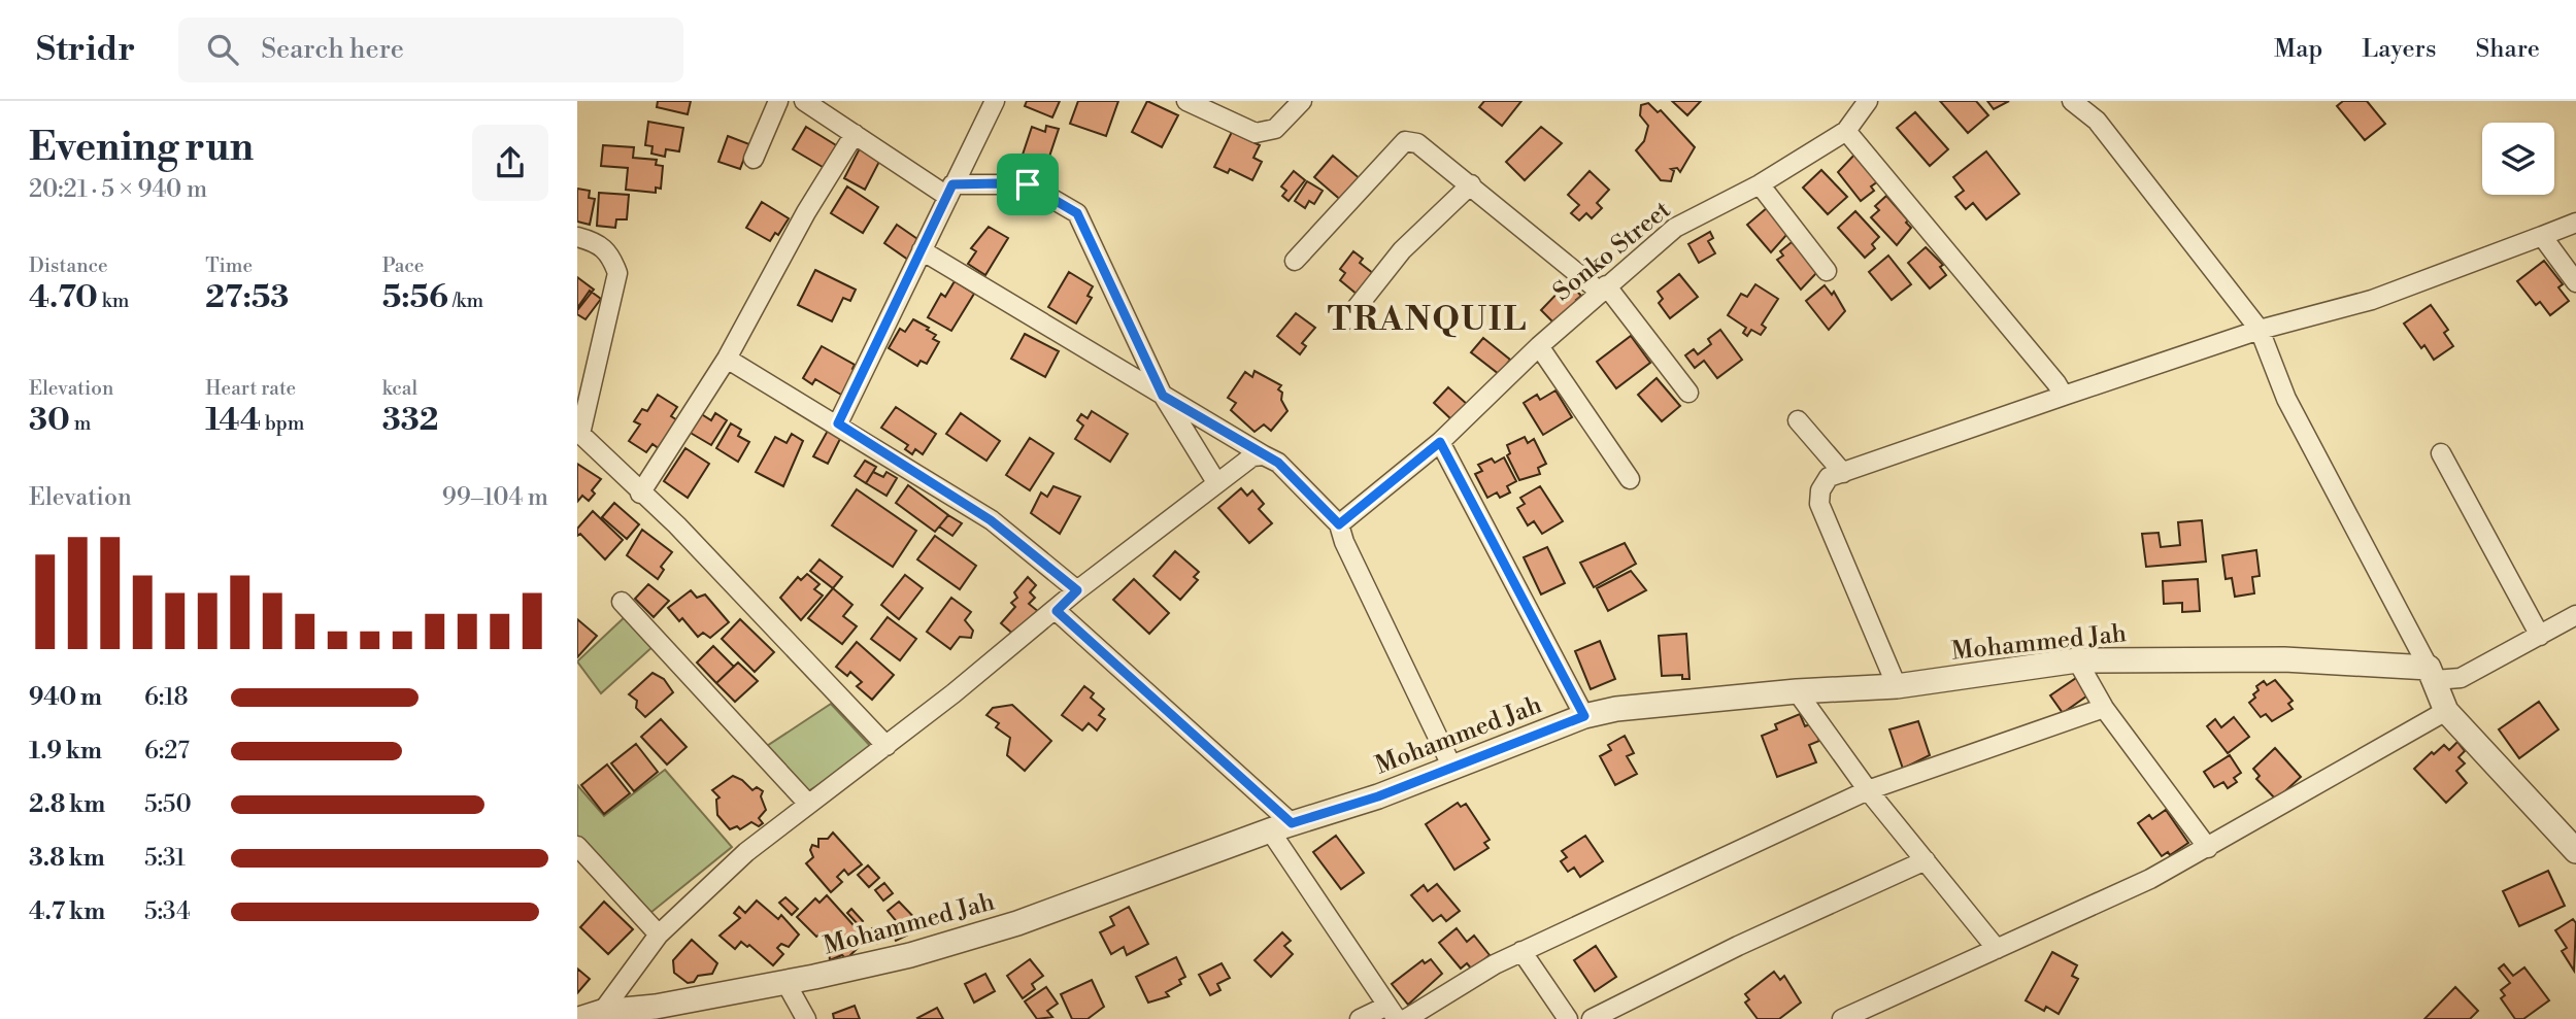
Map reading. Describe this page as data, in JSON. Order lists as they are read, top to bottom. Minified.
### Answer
{"streets":{"street":["Sonko Street","Mohammed Jah"]},"districts":["TRANQUIL"],"page":{"header":"Stridr","search":"Search here","nav":["Map","Layers","Share"],"heading":["Evening run","20:21 · 5 × 940 m"],"stats":[["Distance","4.70 km"],["Time","27:53"],["Pace","5:56 /km"],["Elevation","30 m"],["Heart rate","144 bpm"],["kcal","332"]],"chart":["Elevation","99–104 m"],"list":[{"name":"940 m","note":"6:18"},{"name":"1.9 km","note":"6:27"},{"name":"2.8 km","note":"5:50"},{"name":"3.8 km","note":"5:31"},{"name":"4.7 km","note":"5:34"}]}}
